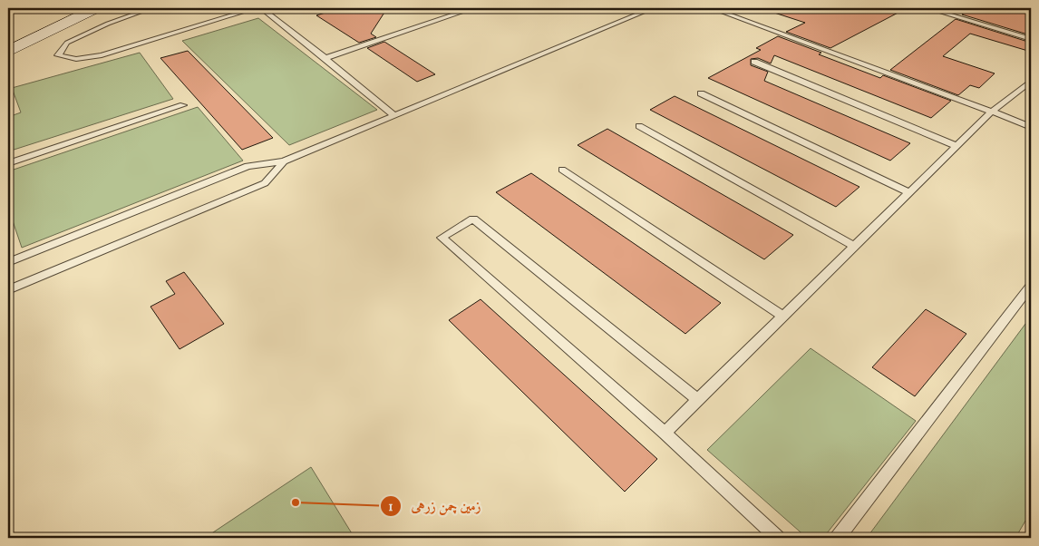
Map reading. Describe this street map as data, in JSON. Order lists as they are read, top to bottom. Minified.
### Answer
{"places":["زمین چمن زرهی"]}
